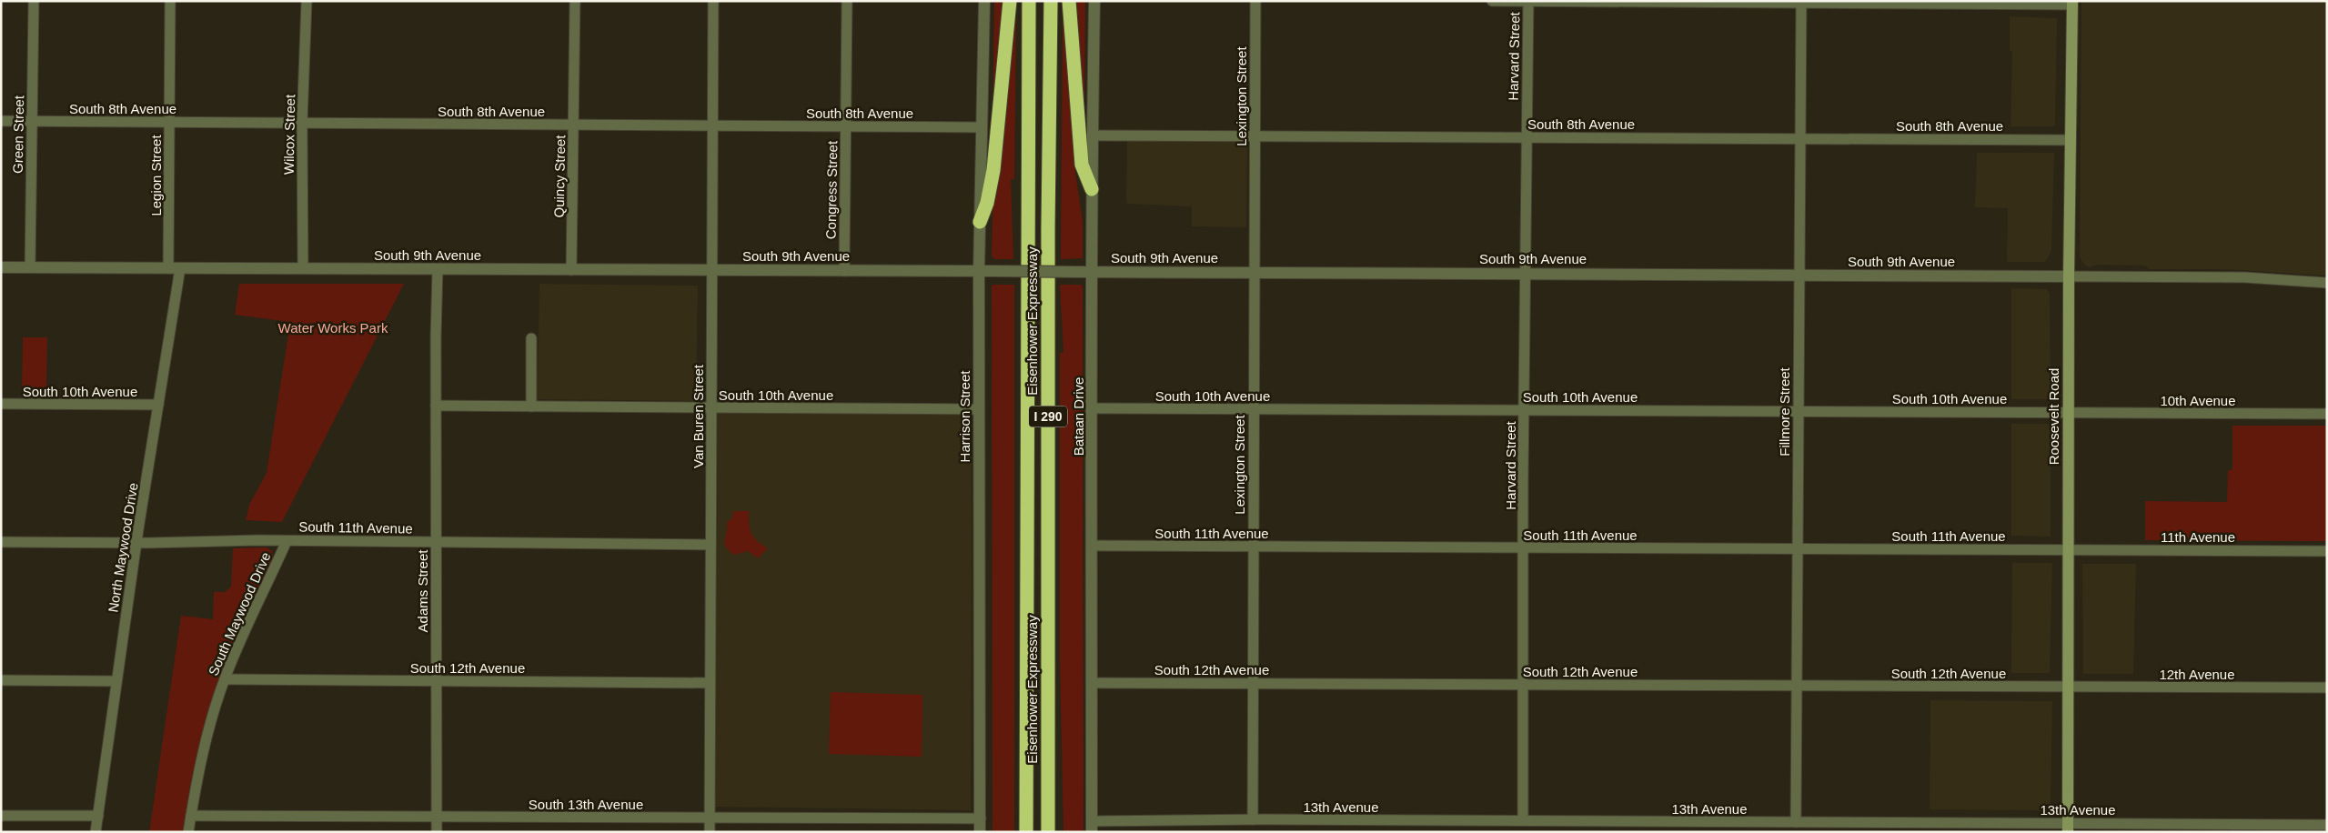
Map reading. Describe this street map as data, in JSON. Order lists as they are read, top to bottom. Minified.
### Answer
{"streets":{"highway":["Eisenhower Expressway","I 290"],"main road":["Roosevelt Road"],"street":["Harvard Street","Lexington Street","South 8th Avenue","Green Street","Wilcox Street","Legion Street","Quincy Street","Congress Street","South 9th Avenue","South 10th Avenue","10th Avenue","Fillmore Street","Van Buren Street","Harrison Street","Bataan Drive","South 11th Avenue","11th Avenue","North Maywood Drive","Adams Street","South Maywood Drive","South 12th Avenue","12th Avenue","South 13th Avenue","13th Avenue"]},"crossings":[["Harvard Street","South 8th Avenue"],["Harvard Street","South 9th Avenue"],["Harvard Street","South 10th Avenue"],["Harvard Street","South 11th Avenue"],["Harvard Street","South 12th Avenue"],["Harvard Street","13th Avenue"],["Lexington Street","South 8th Avenue"],["Lexington Street","South 9th Avenue"],["Lexington Street","South 10th Avenue"],["Lexington Street","South 11th Avenue"],["Lexington Street","South 12th Avenue"],["Lexington Street","13th Avenue"],["South 8th Avenue","Green Street"],["South 8th Avenue","Wilcox Street"],["South 8th Avenue","Legion Street"],["South 8th Avenue","Quincy Street"],["South 8th Avenue","Congress Street"],["South 8th Avenue","Fillmore Street"],["South 8th Avenue","Van Buren Street"],["South 8th Avenue","Harrison Street"],["South 8th Avenue","Bataan Drive"],["South 8th Avenue","Roosevelt Road"],["Green Street","South 9th Avenue"],["Wilcox Street","South 9th Avenue"],["Legion Street","South 9th Avenue"],["Quincy Street","South 9th Avenue"],["Congress Street","South 9th Avenue"],["South 9th Avenue","Fillmore Street"],["South 9th Avenue","Van Buren Street"],["South 9th Avenue","Harrison Street"],["South 9th Avenue","Bataan Drive"],["South 9th Avenue","Roosevelt Road"],["South 9th Avenue","North Maywood Drive"],["South 9th Avenue","Adams Street"],["South 10th Avenue","10th Avenue"],["South 10th Avenue","Fillmore Street"],["South 10th Avenue","Van Buren Street"],["South 10th Avenue","Harrison Street"],["South 10th Avenue","Bataan Drive"],["South 10th Avenue","Roosevelt Road"],["South 10th Avenue","North Maywood Drive"],["South 10th Avenue","Adams Street"],["10th Avenue","Roosevelt Road"],["Fillmore Street","South 11th Avenue"],["Fillmore Street","South 12th Avenue"],["Fillmore Street","13th Avenue"],["Van Buren Street","South 11th Avenue"],["Van Buren Street","South 12th Avenue"],["Van Buren Street","South 13th Avenue"],["Harrison Street","South 13th Avenue"],["Bataan Drive","South 11th Avenue"],["Bataan Drive","South 12th Avenue"],["Bataan Drive","13th Avenue"],["Roosevelt Road","South 11th Avenue"],["Roosevelt Road","11th Avenue"],["Roosevelt Road","South 12th Avenue"],["Roosevelt Road","12th Avenue"],["Roosevelt Road","13th Avenue"],["South 11th Avenue","11th Avenue"],["South 11th Avenue","North Maywood Drive"],["South 11th Avenue","Adams Street"],["South 11th Avenue","South Maywood Drive"],["Adams Street","South 12th Avenue"],["Adams Street","South 13th Avenue"],["South Maywood Drive","South 12th Avenue"],["South Maywood Drive","South 13th Avenue"],["South 12th Avenue","12th Avenue"]],"parks":["Water Works Park"]}
